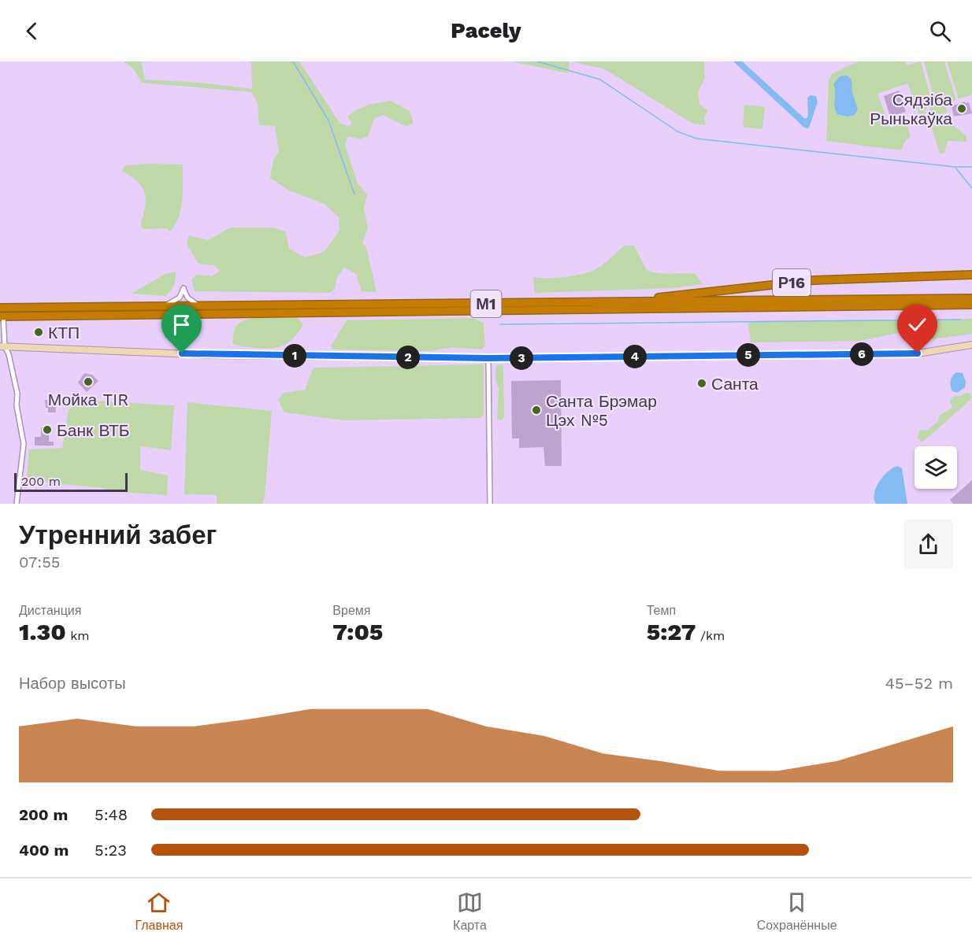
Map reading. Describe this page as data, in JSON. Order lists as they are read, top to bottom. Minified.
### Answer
{"streets":{"highway":["Р16","М1"]},"crossings":[["Р16","М1"]],"places":["Сядзіба Рынькаўка","КТП","Мойка TIR","Санта","Санта Брэмар Цэх №5","Банк ВТБ"],"scale_bar":"200 m","page":{"header":"Pacely","pins":["6","5","1","4","2","3"],"scale":"200 m","heading":["Утренний забег","07:55"],"stats":[["Дистанция","1.30 km"],["Время","7:05"],["Темп","5:27 /km"]],"chart":["Набор высоты","45–52 m"],"list":[{"name":"200 m","note":"5:48"},{"name":"400 m","note":"5:23"}],"tabs":["Главная","Карта","Сохранённые"]}}
